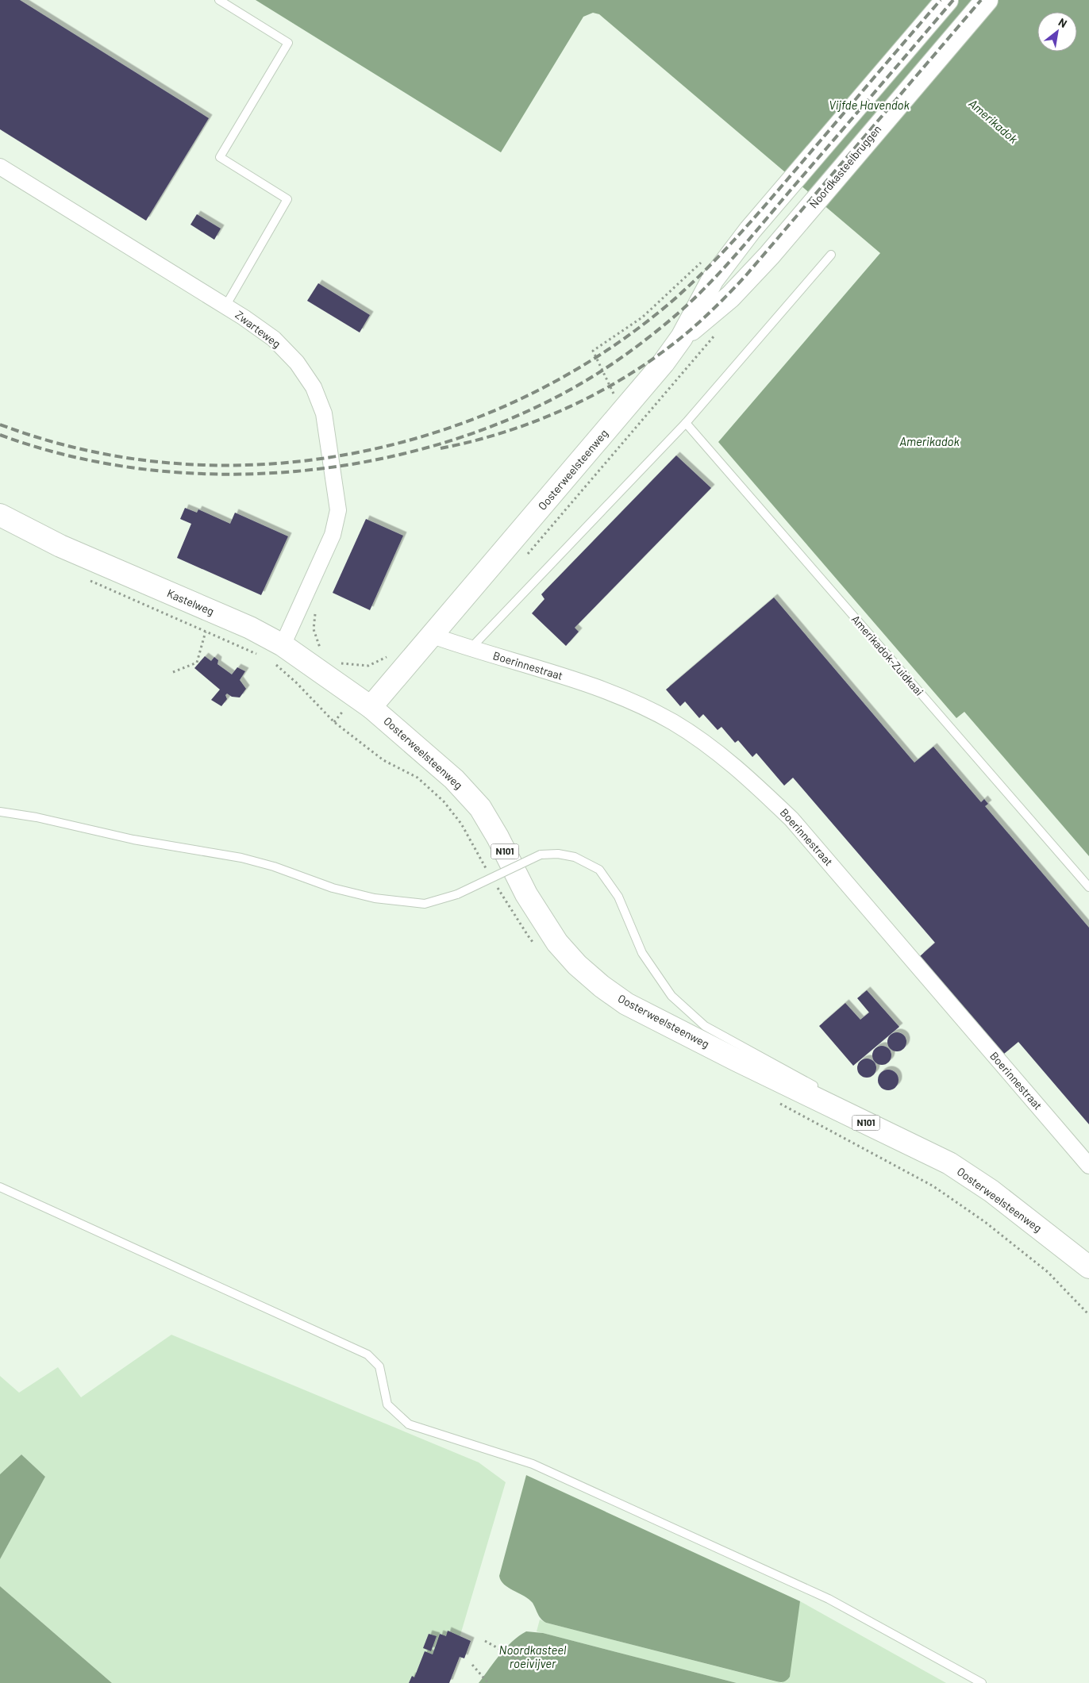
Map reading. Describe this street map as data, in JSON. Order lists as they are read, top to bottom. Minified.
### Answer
{"streets":{"main road":["Noordkasteelbruggen","Oosterweelsteenweg","Kastelweg","N101"],"street":["Zwarteweg","Boerinnestraat"],"lane":["Amerikadok-Zuidkaai"]},"crossings":[["Noordkasteelbruggen","Oosterweelsteenweg"],["Zwarteweg","Kastelweg"],["Oosterweelsteenweg","Kastelweg"],["Oosterweelsteenweg","Boerinnestraat"]],"water":["Vijfde Havendok","Amerikadok","Noordkasteel roeivijver"],"north":"top right"}
